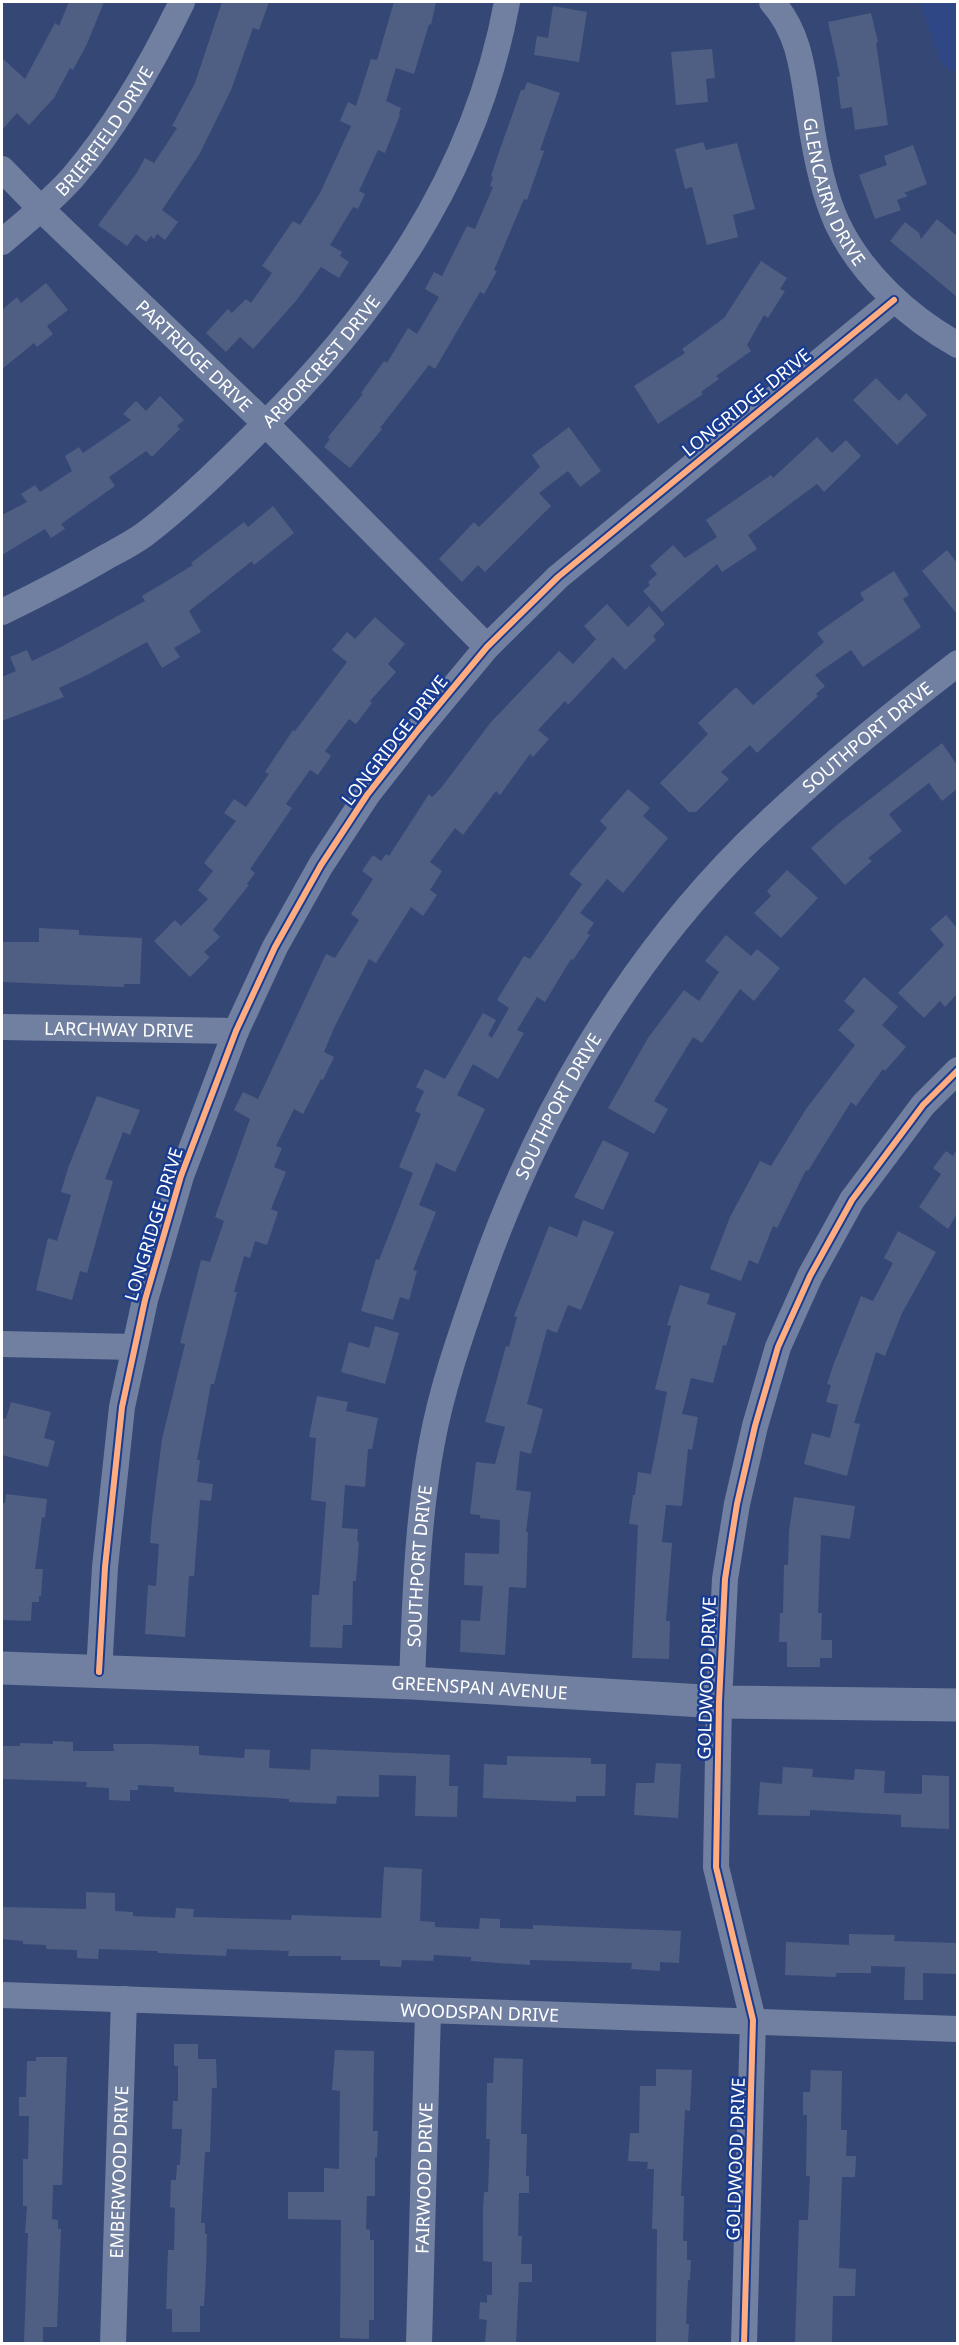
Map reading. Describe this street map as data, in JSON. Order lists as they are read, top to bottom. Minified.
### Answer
{"streets":{"street":["BRIERFIELD DRIVE","GLENCAIRN DRIVE","PARTRIDGE DRIVE","ARBORCREST DRIVE","LONGRIDGE DRIVE","SOUTHPORT DRIVE","LARCHWAY DRIVE","GOLDWOOD DRIVE","GREENSPAN AVENUE","WOODSPAN DRIVE","EMBERWOOD DRIVE","FAIRWOOD DRIVE"]},"crossings":[["BRIERFIELD DRIVE","PARTRIDGE DRIVE"],["GLENCAIRN DRIVE","LONGRIDGE DRIVE"],["PARTRIDGE DRIVE","ARBORCREST DRIVE"],["PARTRIDGE DRIVE","LONGRIDGE DRIVE"],["LONGRIDGE DRIVE","LARCHWAY DRIVE"],["LONGRIDGE DRIVE","GREENSPAN AVENUE"],["SOUTHPORT DRIVE","GREENSPAN AVENUE"],["GOLDWOOD DRIVE","GREENSPAN AVENUE"],["GOLDWOOD DRIVE","WOODSPAN DRIVE"],["WOODSPAN DRIVE","EMBERWOOD DRIVE"],["WOODSPAN DRIVE","FAIRWOOD DRIVE"]]}
